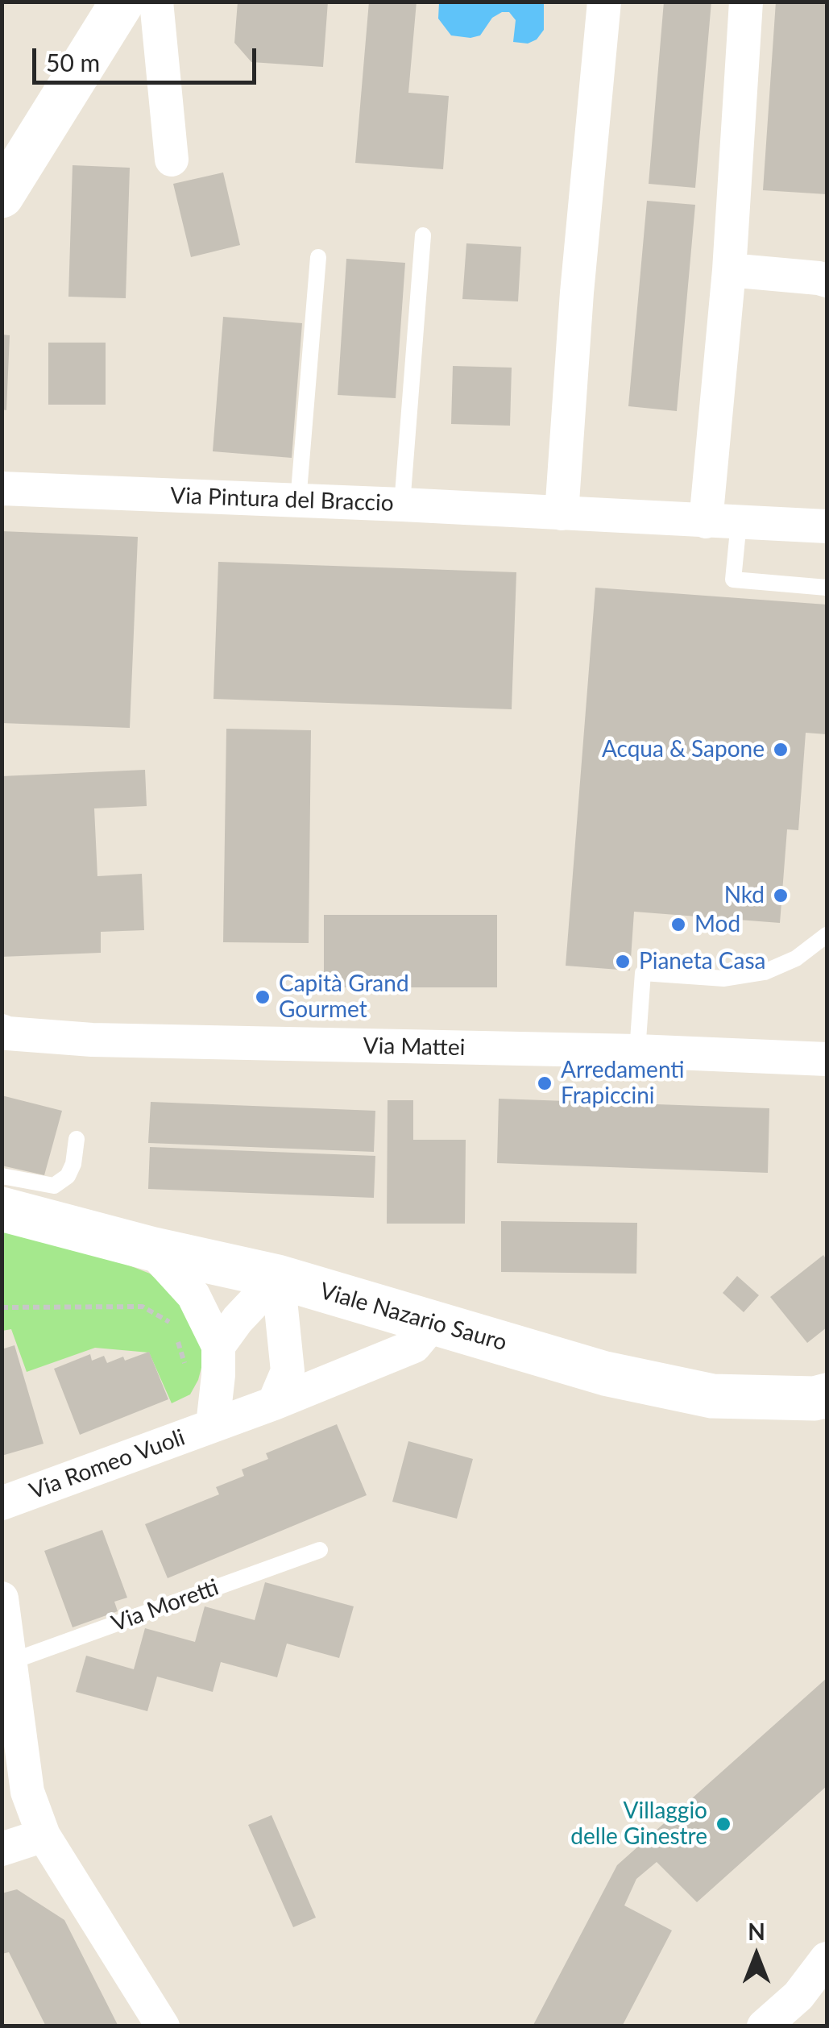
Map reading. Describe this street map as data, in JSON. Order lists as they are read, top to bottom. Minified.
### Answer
{"streets":{"main road":["Viale Nazario Sauro"],"street":["Via Pintura del Braccio","Via Mattei","Via Romeo Vuoli"],"lane":["Via Moretti"]},"crossings":[["Viale Nazario Sauro","Via Romeo Vuoli"]],"places":["Acqua & Sapone","Nkd","Mod","Pianeta Casa","Capità Grand Gourmet","Arredamenti Frapiccini","Villaggio delle Ginestre"],"scale_bar":"50 m","north":"top"}
